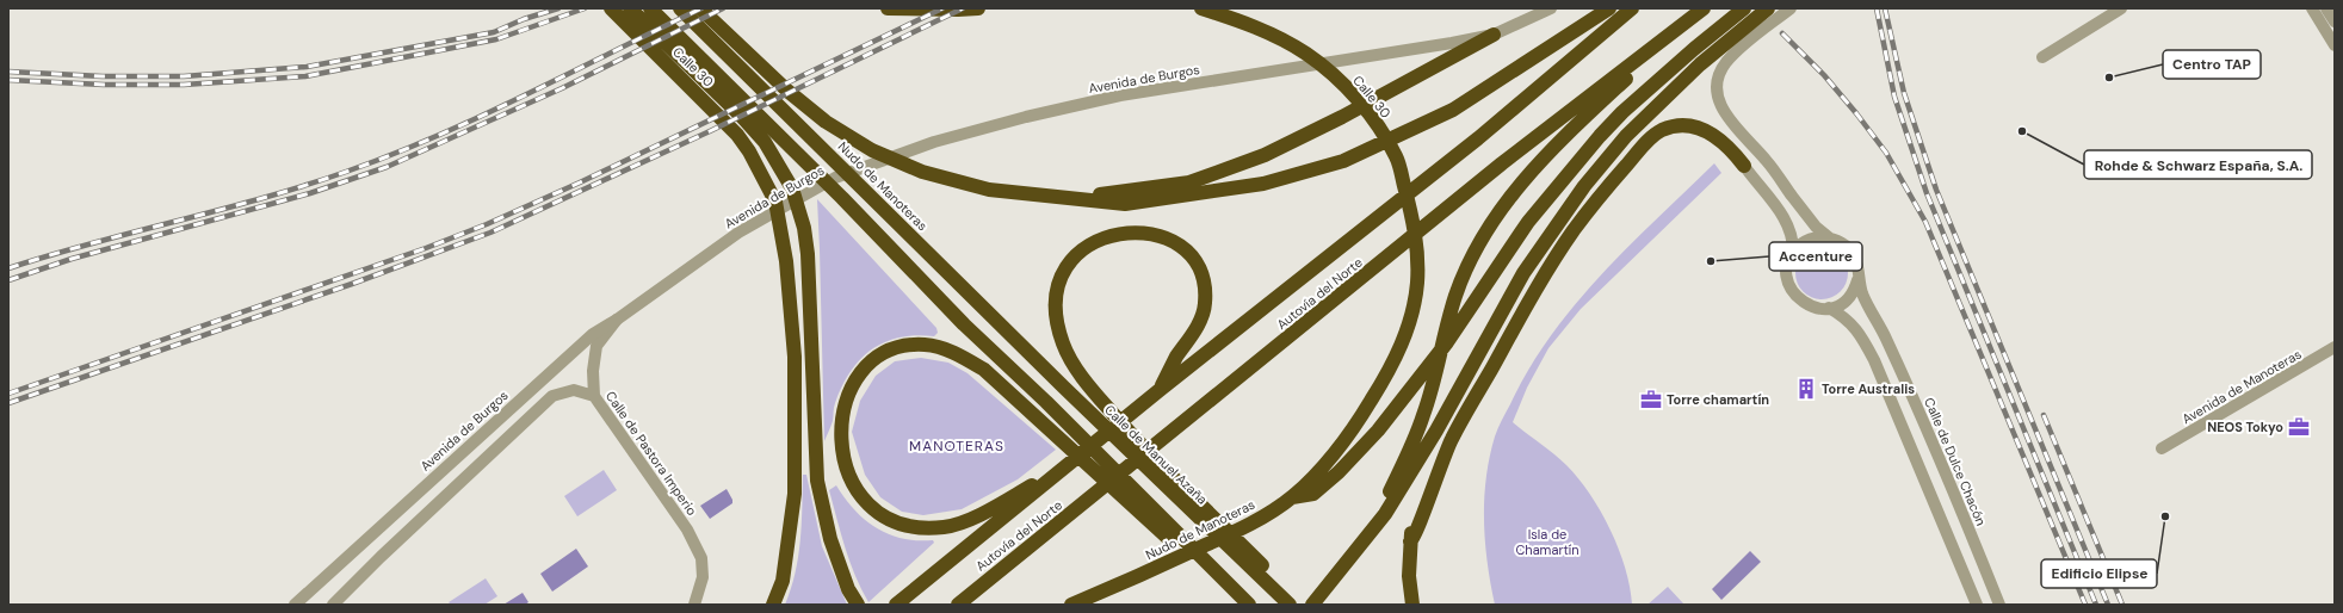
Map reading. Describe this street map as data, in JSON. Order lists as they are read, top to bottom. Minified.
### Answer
{"streets":{"highway":["Calle 30","Nudo de Manoteras","Autovía del Norte","Calle de Manuel Azaña"],"street":["Avenida de Burgos","Avenida de Manoteras","Calle de Pastora Imperio","Calle de Dulce Chacón"]},"crossings":[["Calle 30","Nudo de Manoteras"],["Avenida de Burgos","Calle de Pastora Imperio"],["Nudo de Manoteras","Calle de Manuel Azaña"]],"districts":["MANOTERAS"],"parks":["Isla de Chamartín"],"places":{"other":["Centro TAP","Rohde & Schwarz España, S.A.","Accenture","Edificio Elipse"],"building":["Torre Australis"],"office":["Torre chamartín","NEOS Tokyo"]}}
